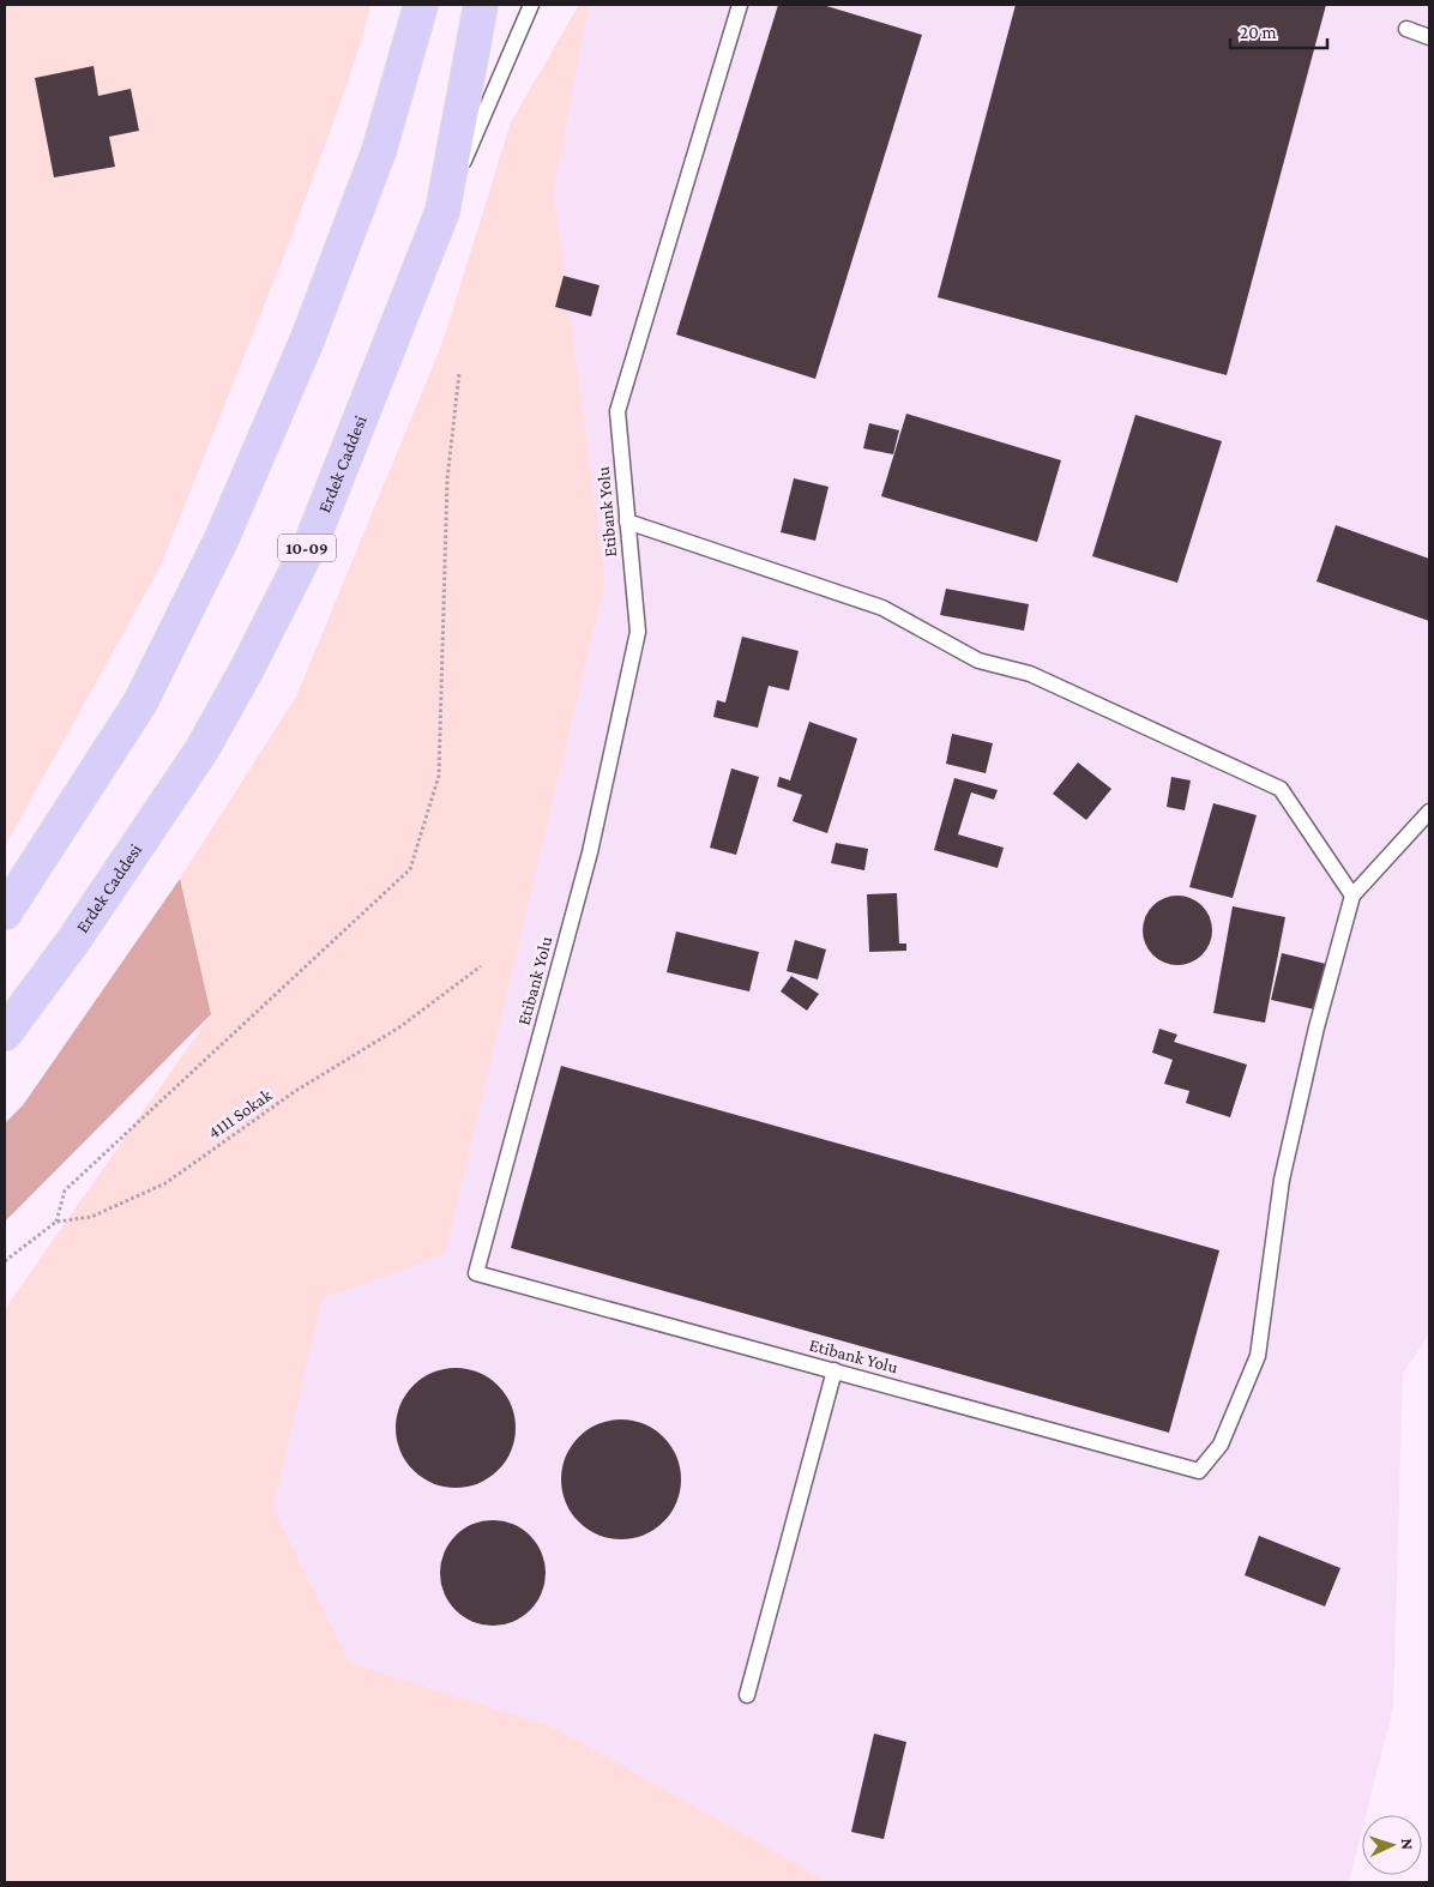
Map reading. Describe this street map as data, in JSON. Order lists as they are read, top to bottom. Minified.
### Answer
{"streets":{"main road":["Erdek Caddesi","10-09"],"lane":["Etibank Yolu"],"path":["4111 Sokak"]},"scale_bar":"20 m","north":"right"}
